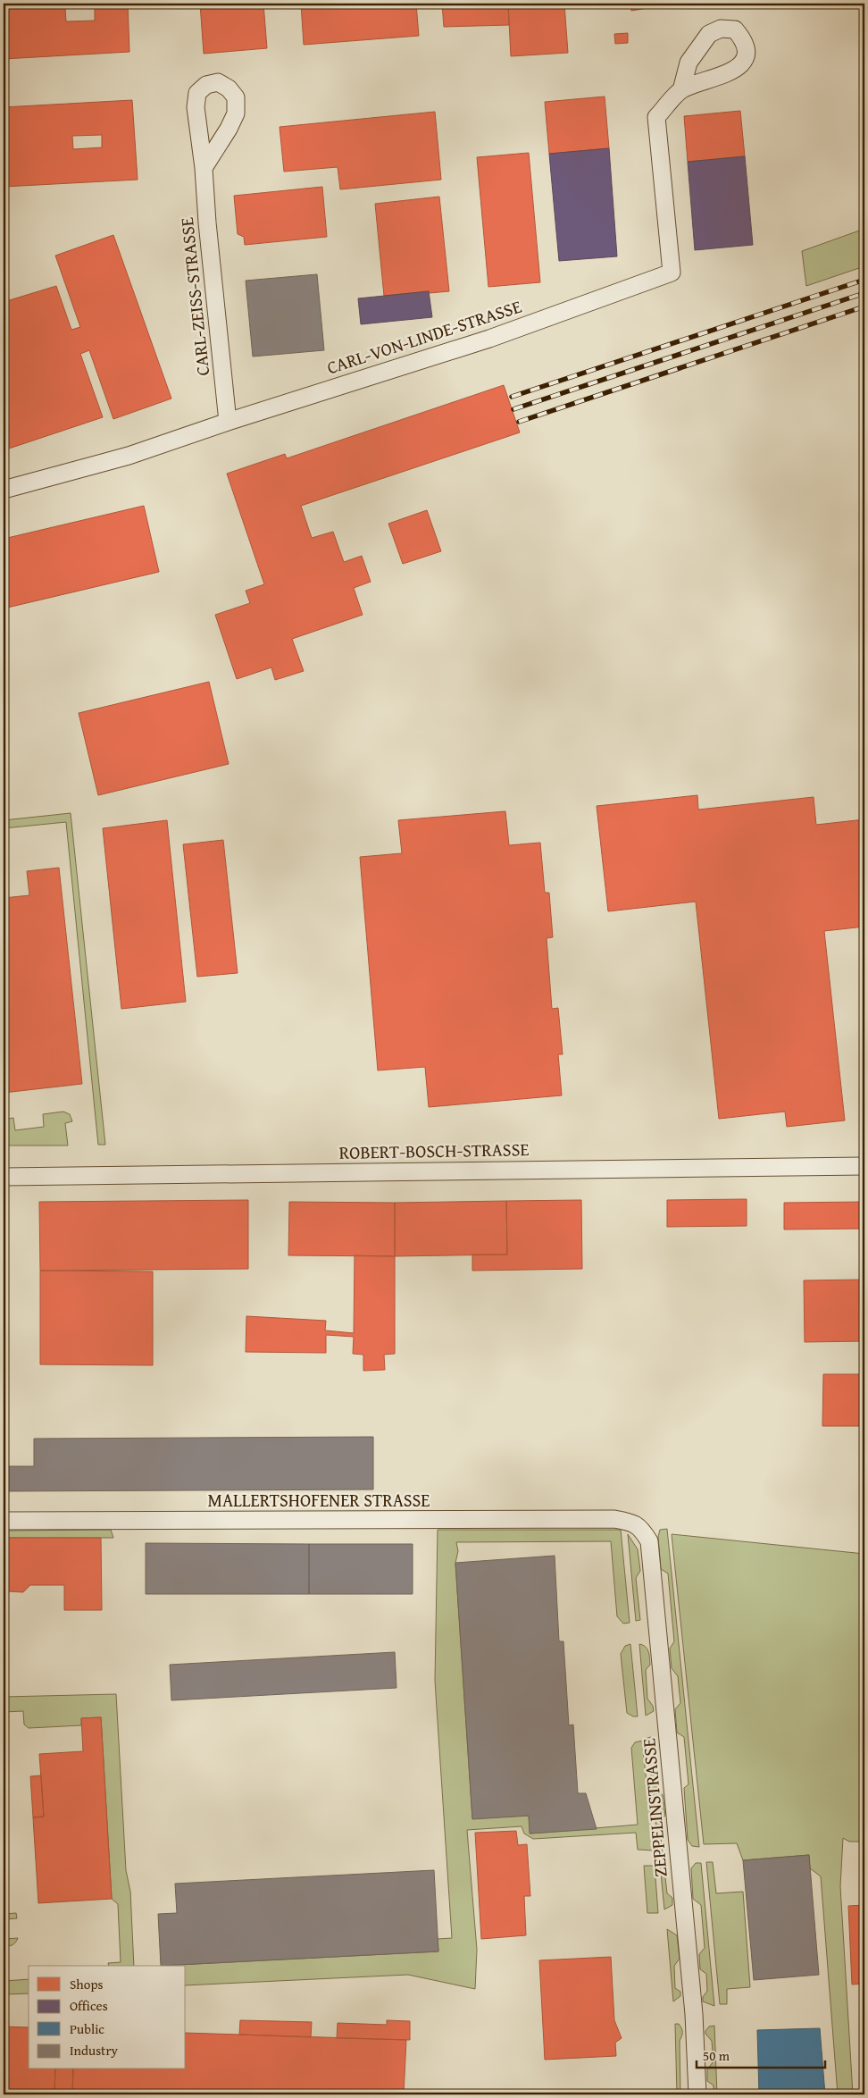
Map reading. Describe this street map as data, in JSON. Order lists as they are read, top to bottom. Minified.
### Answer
{"streets":{"street":["CARL-ZEISS-STRASSE","CARL-VON-LINDE-STRASSE","ROBERT-BOSCH-STRASSE","MALLERTSHOFENER STRASSE","ZEPPELINSTRASSE"]},"crossings":[["CARL-ZEISS-STRASSE","CARL-VON-LINDE-STRASSE"],["MALLERTSHOFENER STRASSE","ZEPPELINSTRASSE"]],"legend":["Shops","Offices","Public","Industry"],"scale_bar":"50 m"}
